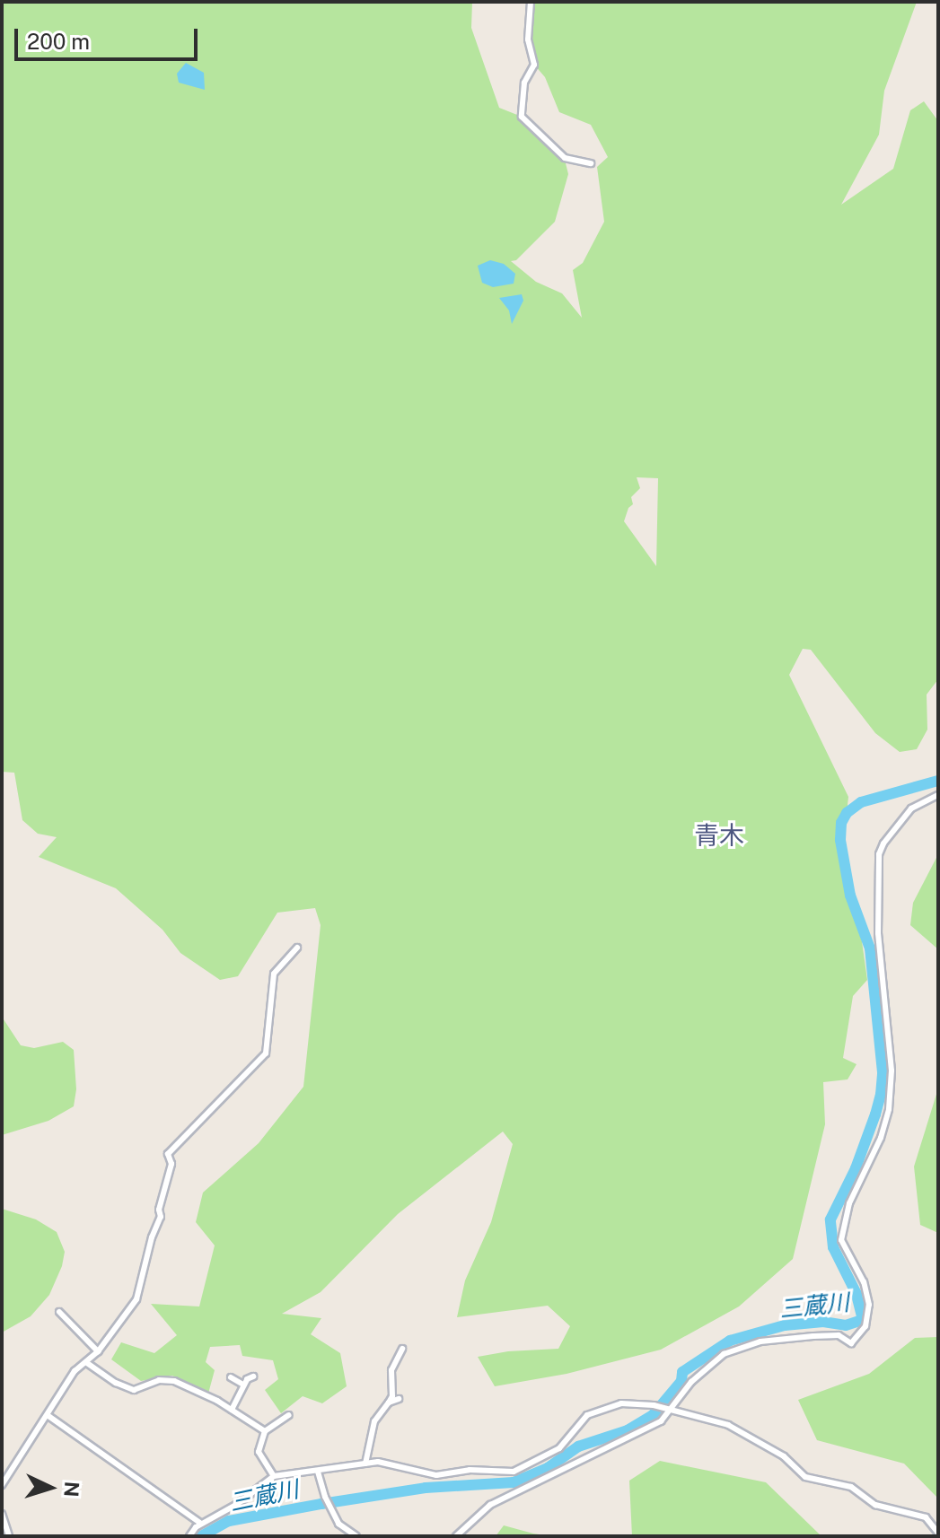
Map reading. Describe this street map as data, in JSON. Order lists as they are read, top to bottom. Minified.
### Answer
{"districts":["青木"],"water":["三蔵川"],"scale_bar":"200 m","north":"right"}
